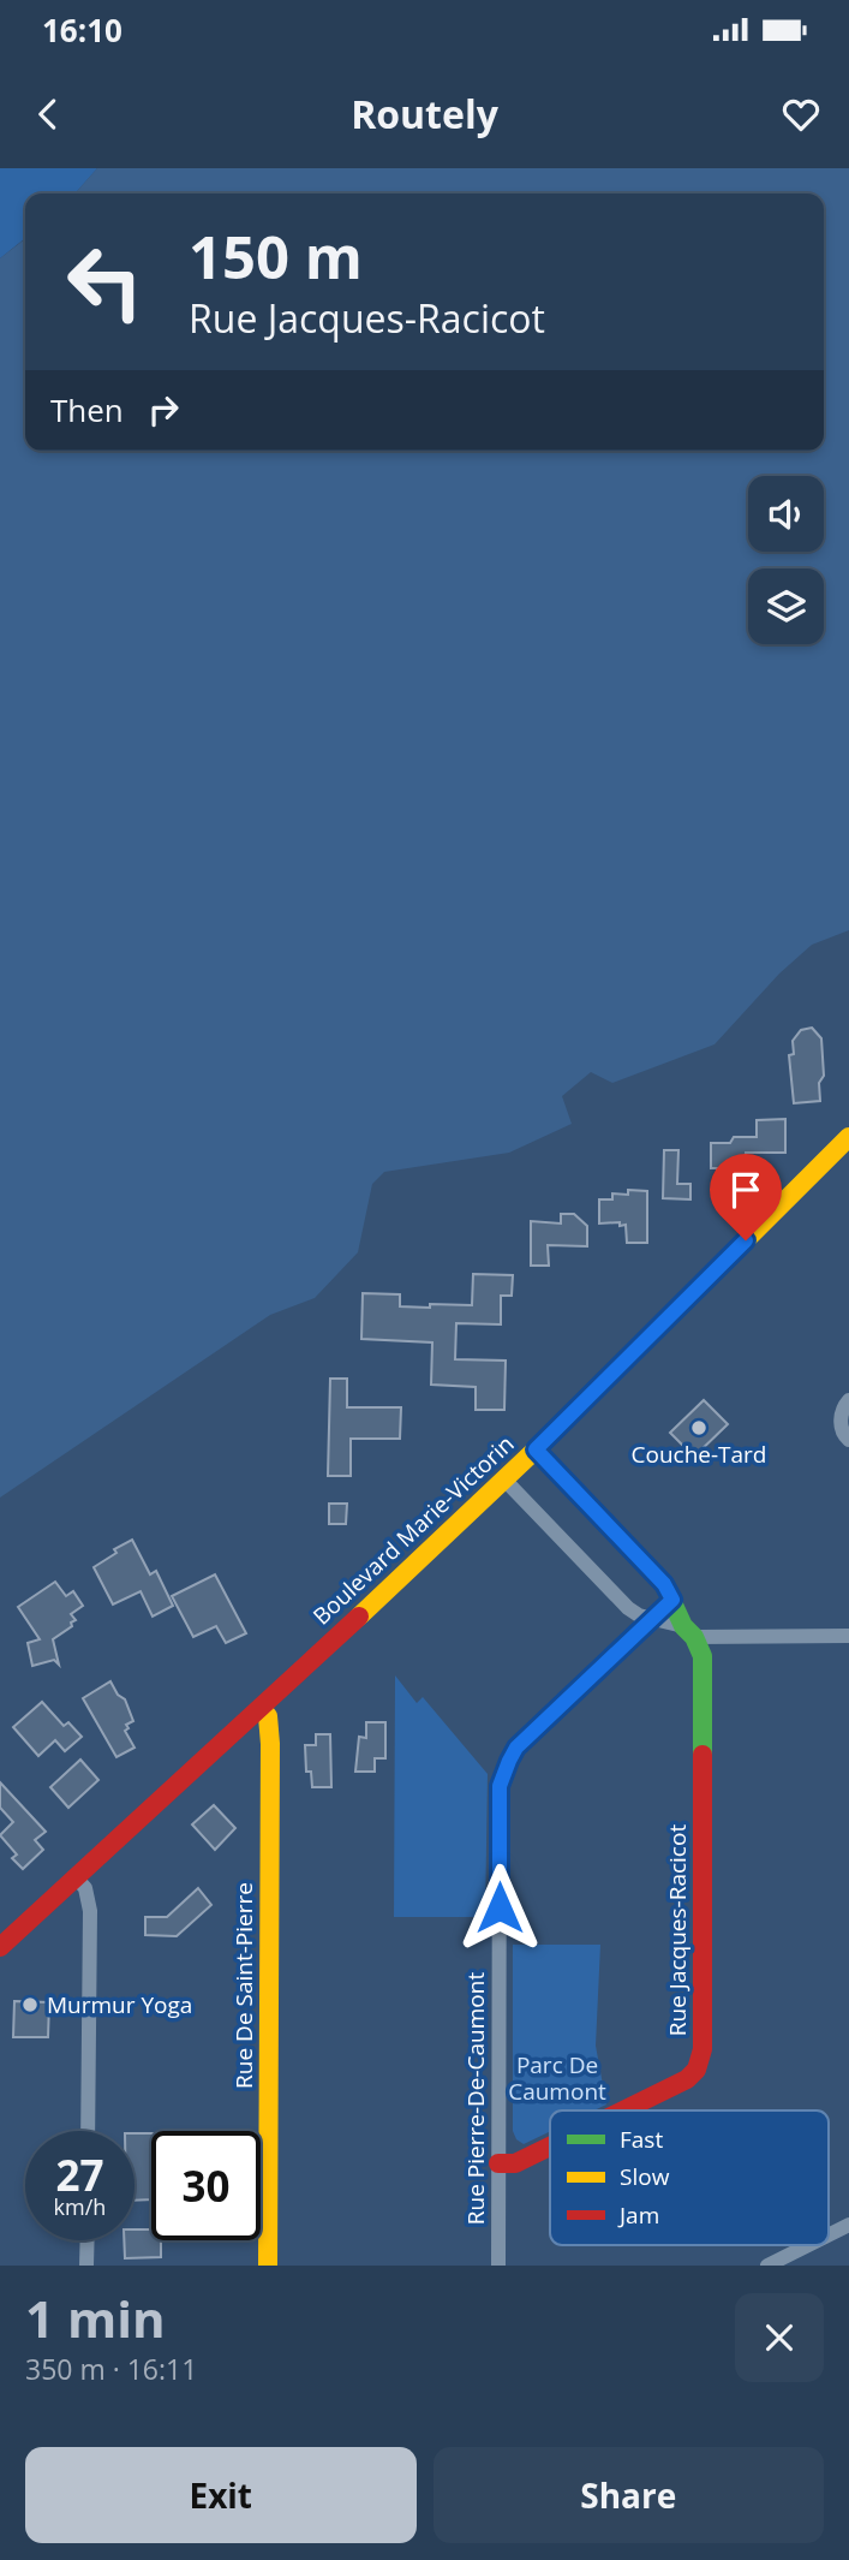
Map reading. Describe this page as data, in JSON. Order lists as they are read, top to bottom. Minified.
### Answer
{"streets":{"street":["Boulevard Marie-Victorin","Rue Jacques-Racicot","Rue De Saint-Pierre","Rue Pierre-De-Caumont"]},"crossings":[["Boulevard Marie-Victorin","Rue Jacques-Racicot"],["Boulevard Marie-Victorin","Rue De Saint-Pierre"],["Rue Jacques-Racicot","Rue Pierre-De-Caumont"]],"parks":["Parc De Caumont"],"places":["Couche-Tard","Murmur Yoga"],"legend":["Fast","Slow","Jam"],"page":{"status":"16:10","header":"Routely","turn":["150 m","Rue Jacques-Racicot"],"then":"Then","speed":"27 km/h","limit":"30","heading":["1 min","350 m · 16:11"],"buttons":["Exit","Share"]}}
